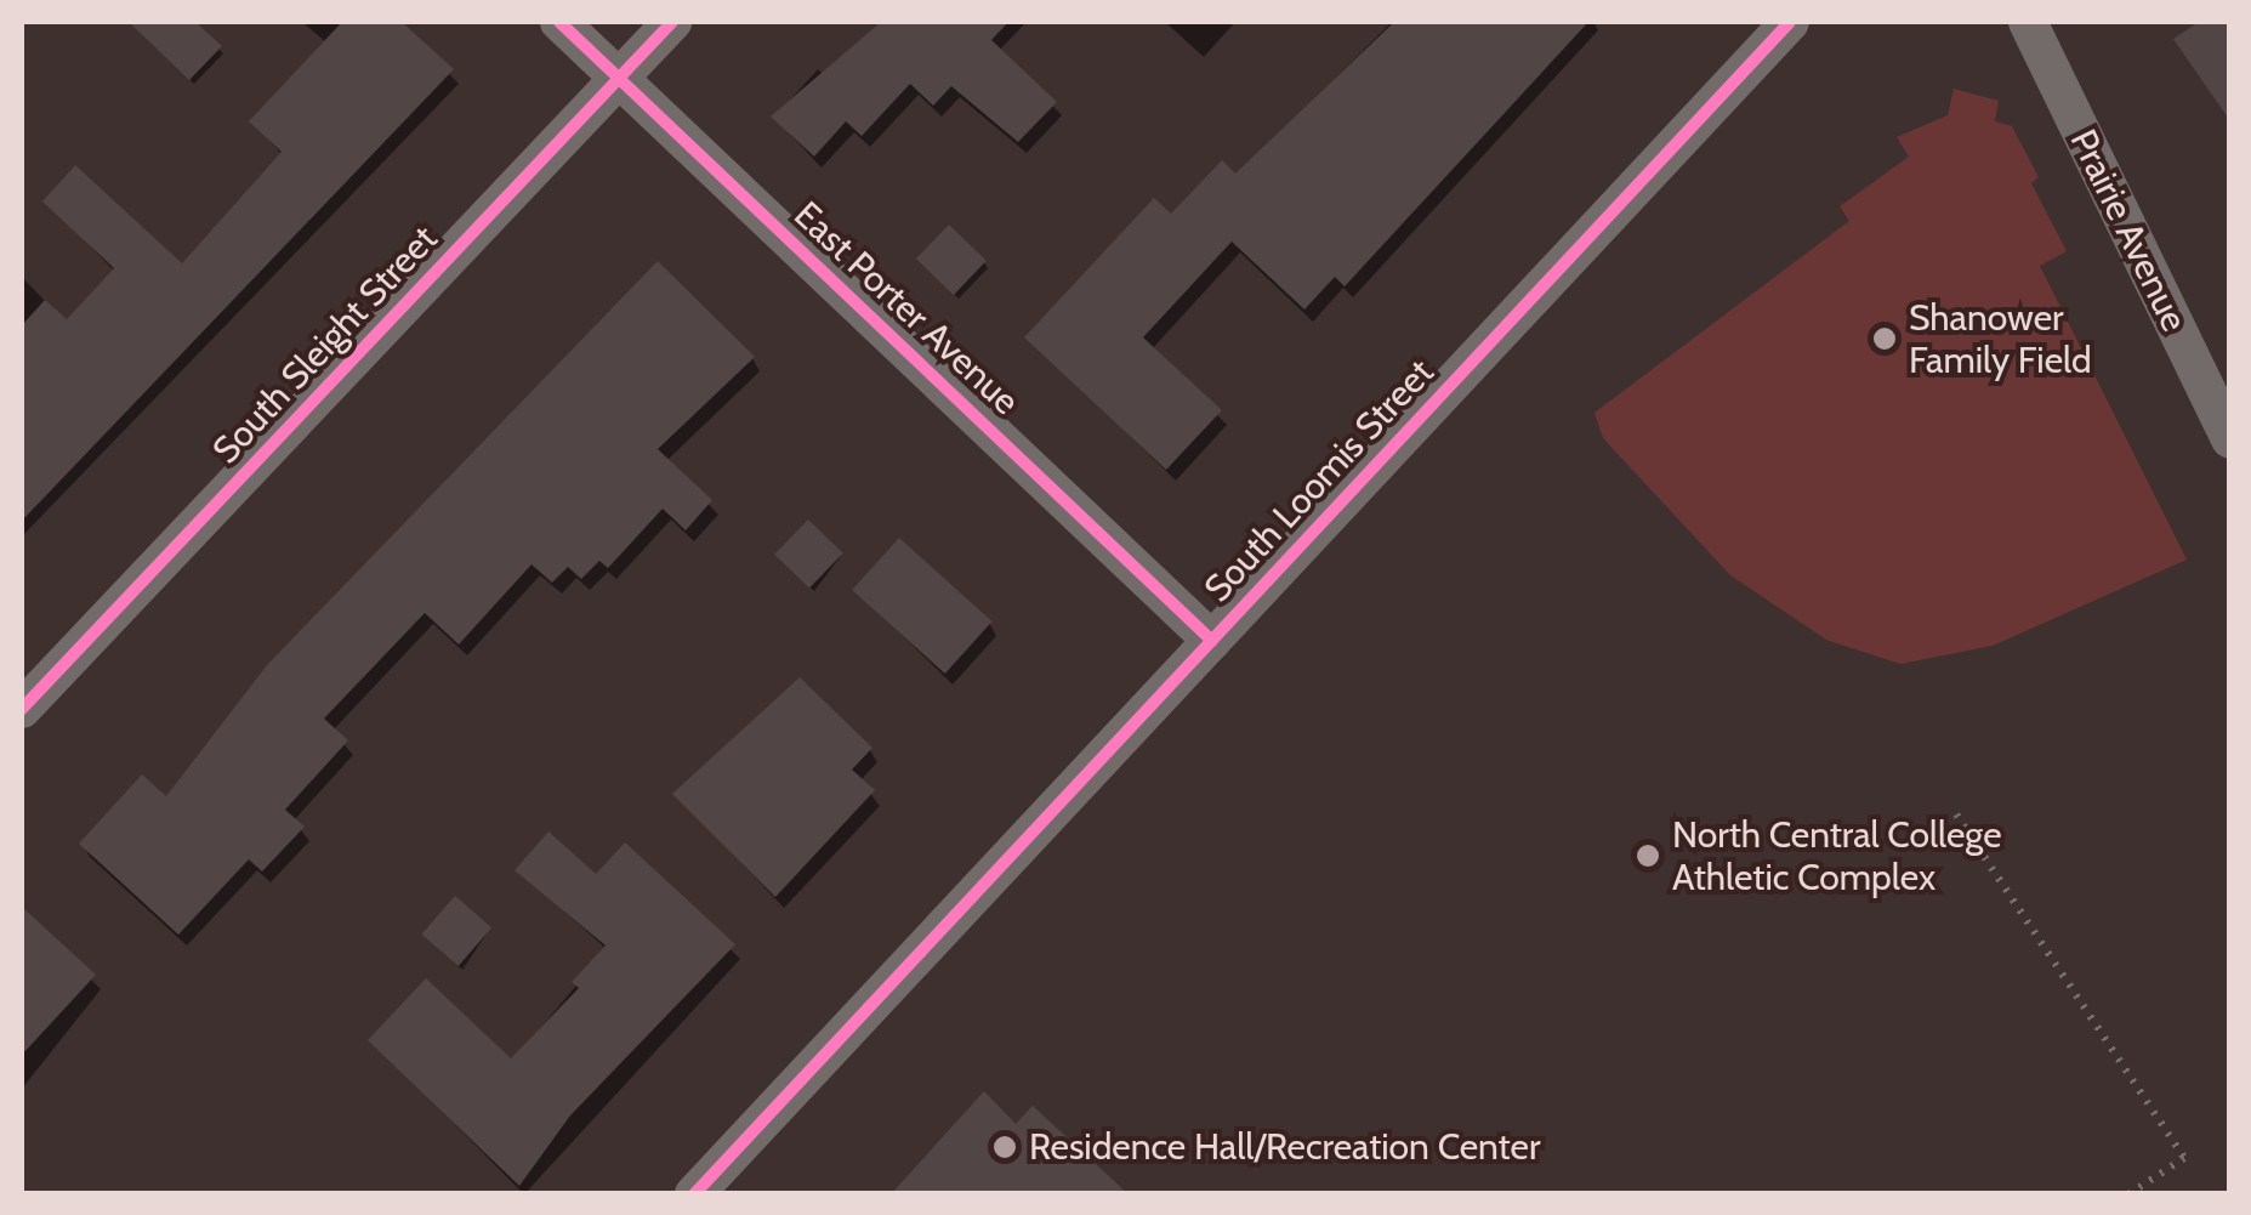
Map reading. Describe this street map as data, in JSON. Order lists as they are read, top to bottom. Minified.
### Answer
{"streets":{"street":["Prairie Avenue","East Porter Avenue","South Sleight Street","South Loomis Street"]},"crossings":[["East Porter Avenue","South Sleight Street"],["East Porter Avenue","South Loomis Street"]],"places":["Shanower Family Field","North Central College Athletic Complex","Residence Hall/Recreation Center"]}
